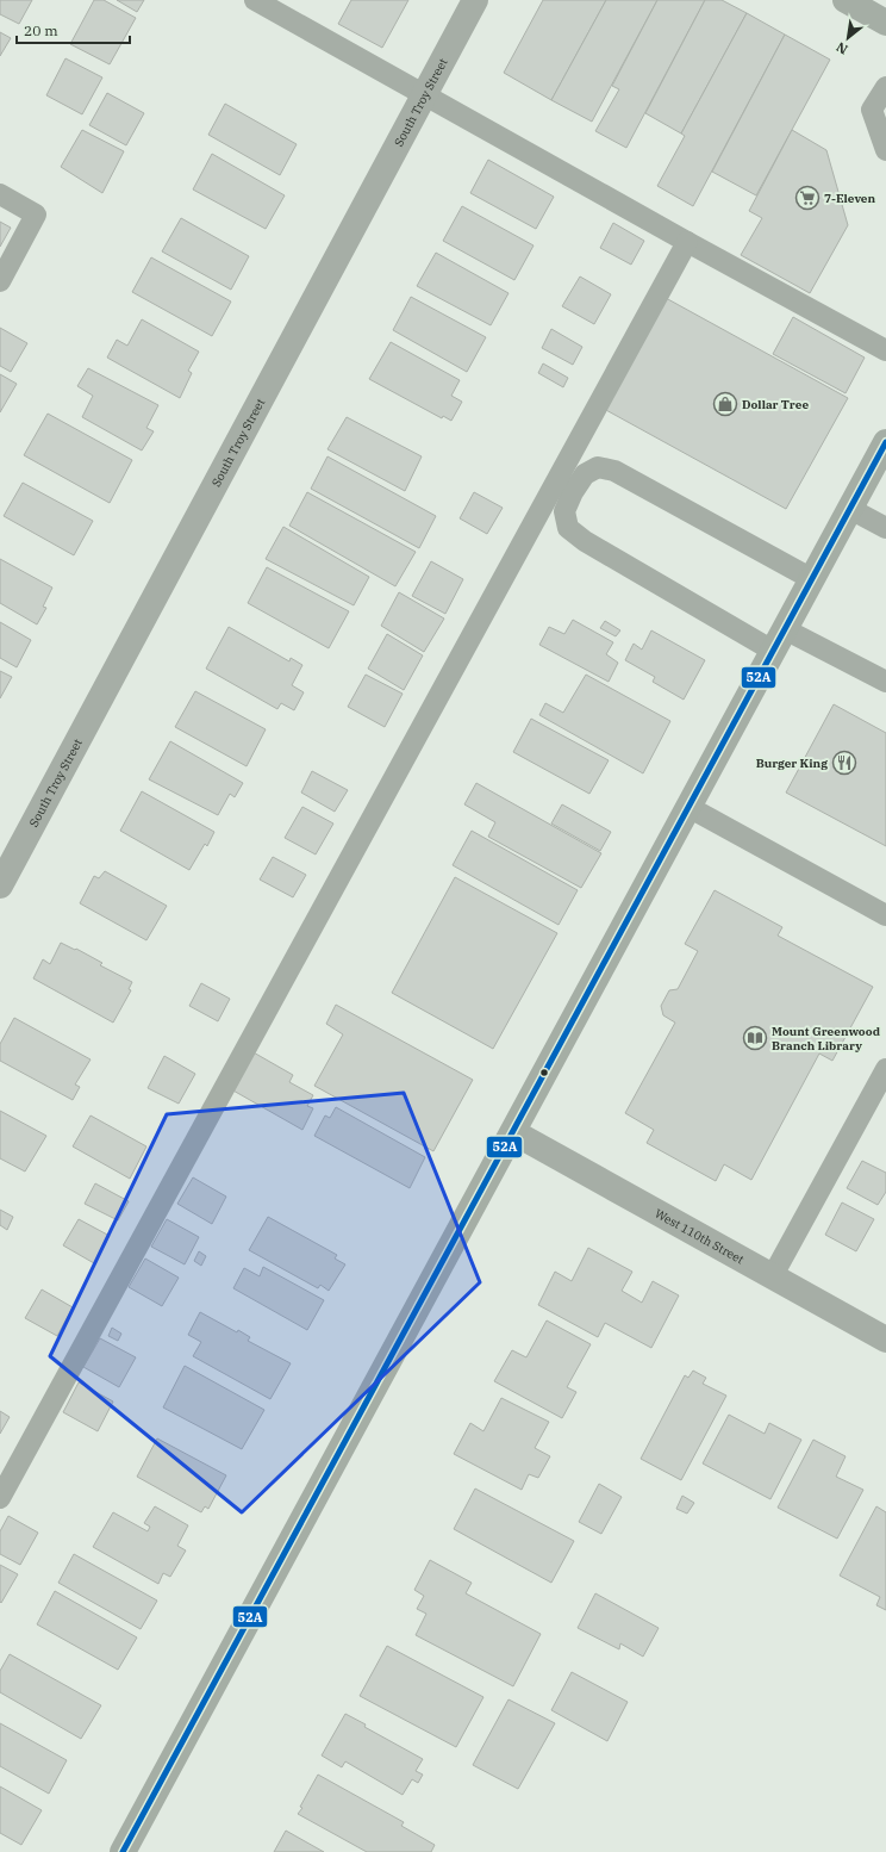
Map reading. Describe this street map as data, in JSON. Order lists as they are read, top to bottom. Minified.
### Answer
{"streets":{"street":["South Troy Street","West 110th Street"]},"places":{"supermarket":["7-Eleven"],"shop":["Dollar Tree"],"restaurant":["Burger King"],"library":["Mount Greenwood Branch Library"]},"lines":["transit line 52A"],"scale_bar":"20 m","north":"bottom left"}
